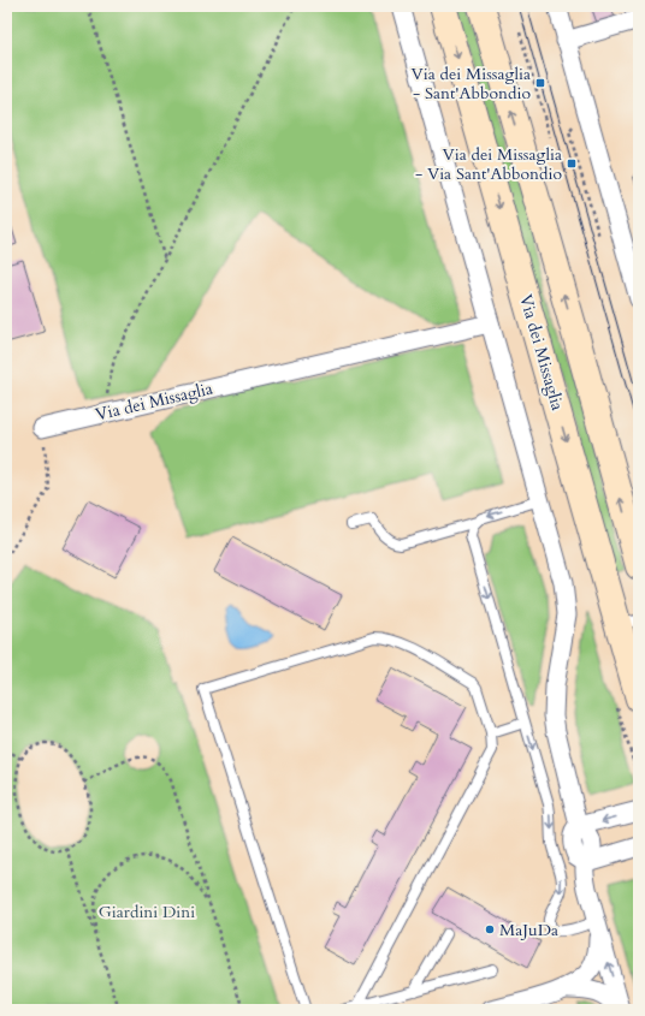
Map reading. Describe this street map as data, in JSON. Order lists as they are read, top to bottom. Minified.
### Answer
{"streets":{"main road":["Via dei Missaglia"]},"parks":["Giardini Dini"],"places":{"transit":["Via dei Missaglia - Sant'Abbondio","Via dei Missaglia - Via Sant'Abbondio"],"other":["MaJuDa"]}}
